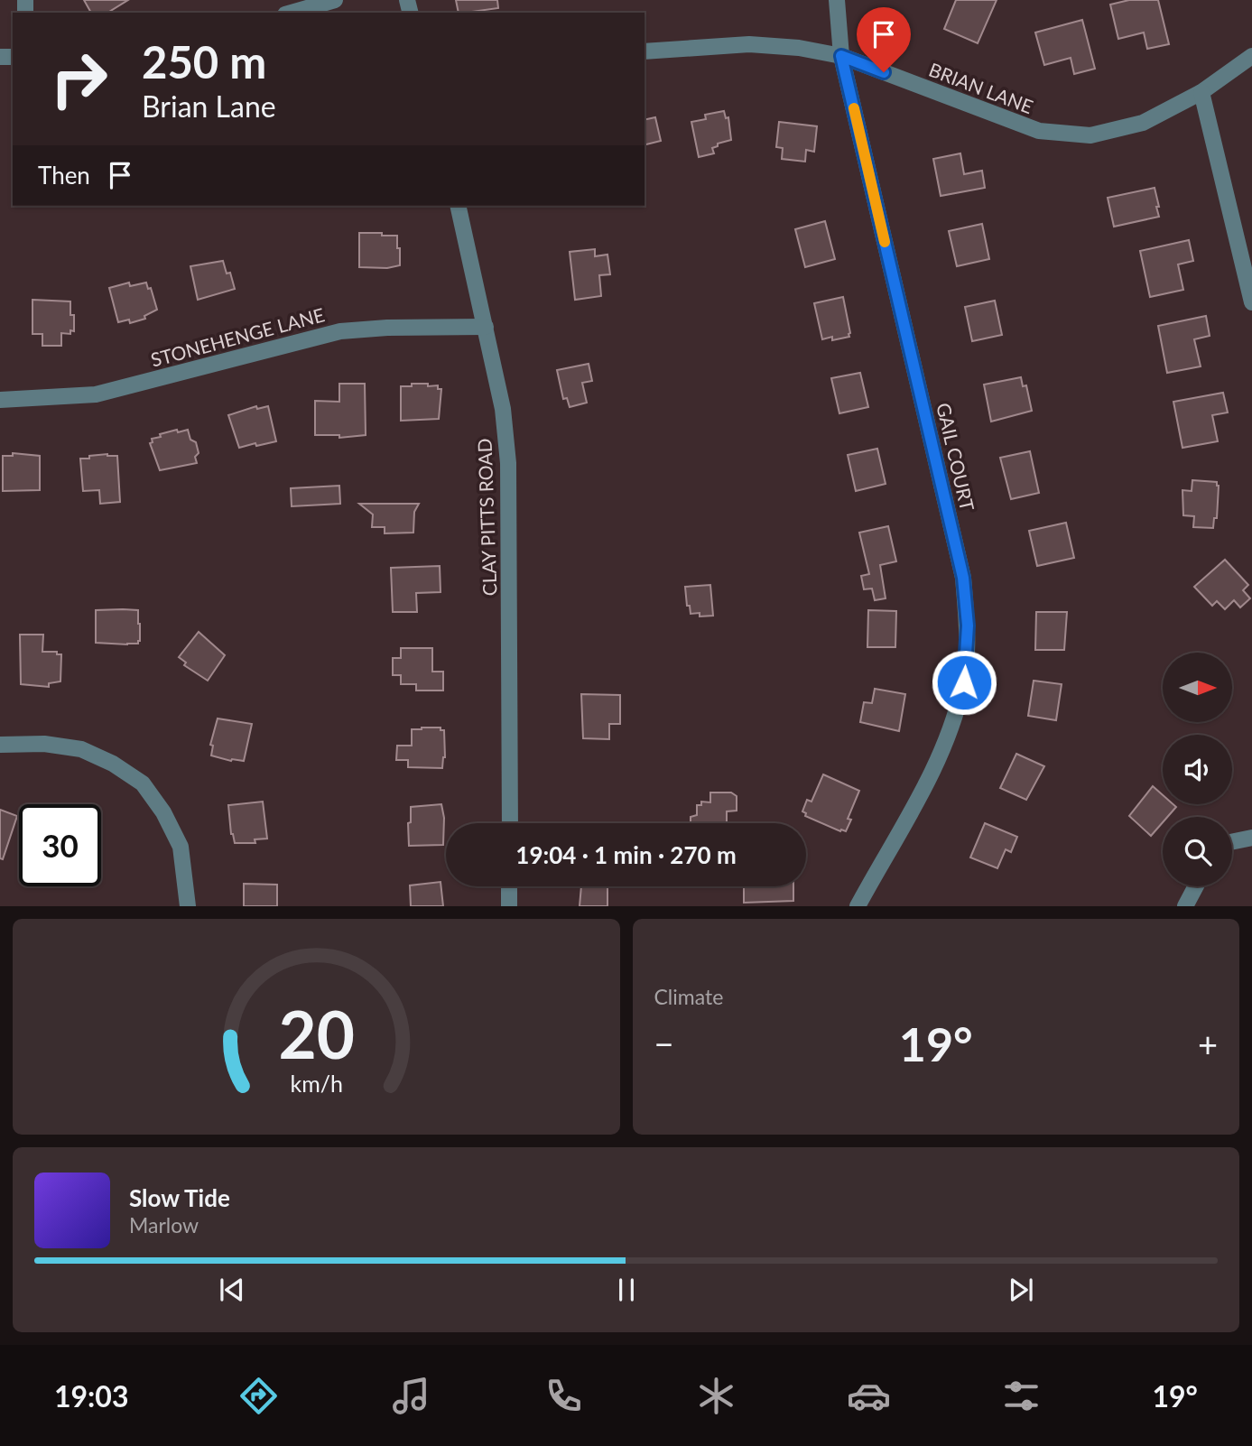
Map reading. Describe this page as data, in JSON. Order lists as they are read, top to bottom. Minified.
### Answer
{"streets":{"street":["BRIAN LANE","STONEHENGE LANE","GAIL COURT","CLAY PITTS ROAD"]},"crossings":[["BRIAN LANE","GAIL COURT"],["STONEHENGE LANE","CLAY PITTS ROAD"]],"north":"right","page":{"turn":["250 m","Brian Lane"],"then":"Then","limit":"30","trip":"19:04 · 1 min · 270 m","tile":"Climate","heat":["−","19°","+"],"song":["Slow Tide","Marlow"],"tabs":["19:03","19°"],"gauge":["20","km/h"]}}
